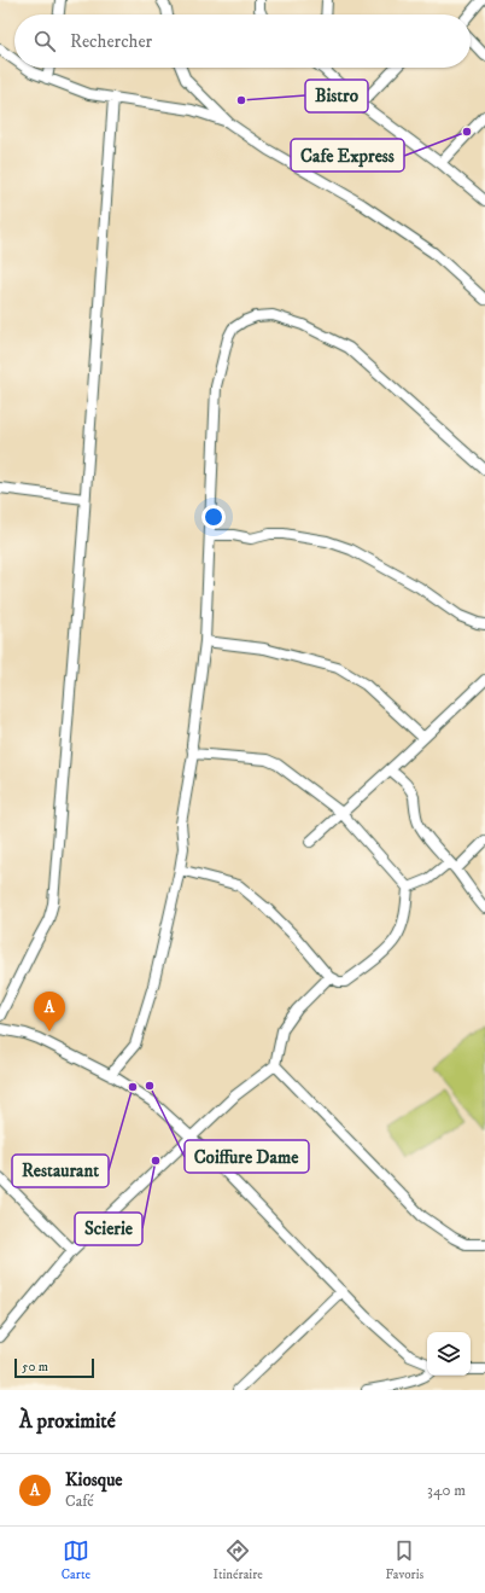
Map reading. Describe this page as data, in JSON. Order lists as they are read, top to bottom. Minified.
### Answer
{"places":["Bistro","Cafe Express","Coiffure Dame","Restaurant","Scierie"],"scale_bar":"50 m","page":{"search":"Rechercher","pins":"A","scale":"50 m","heading":"À proximité","list":[{"mark":"A","name":"Kiosque","note":"Café","value":"340 m"}],"nav":["Carte","Itinéraire","Favoris"]}}
